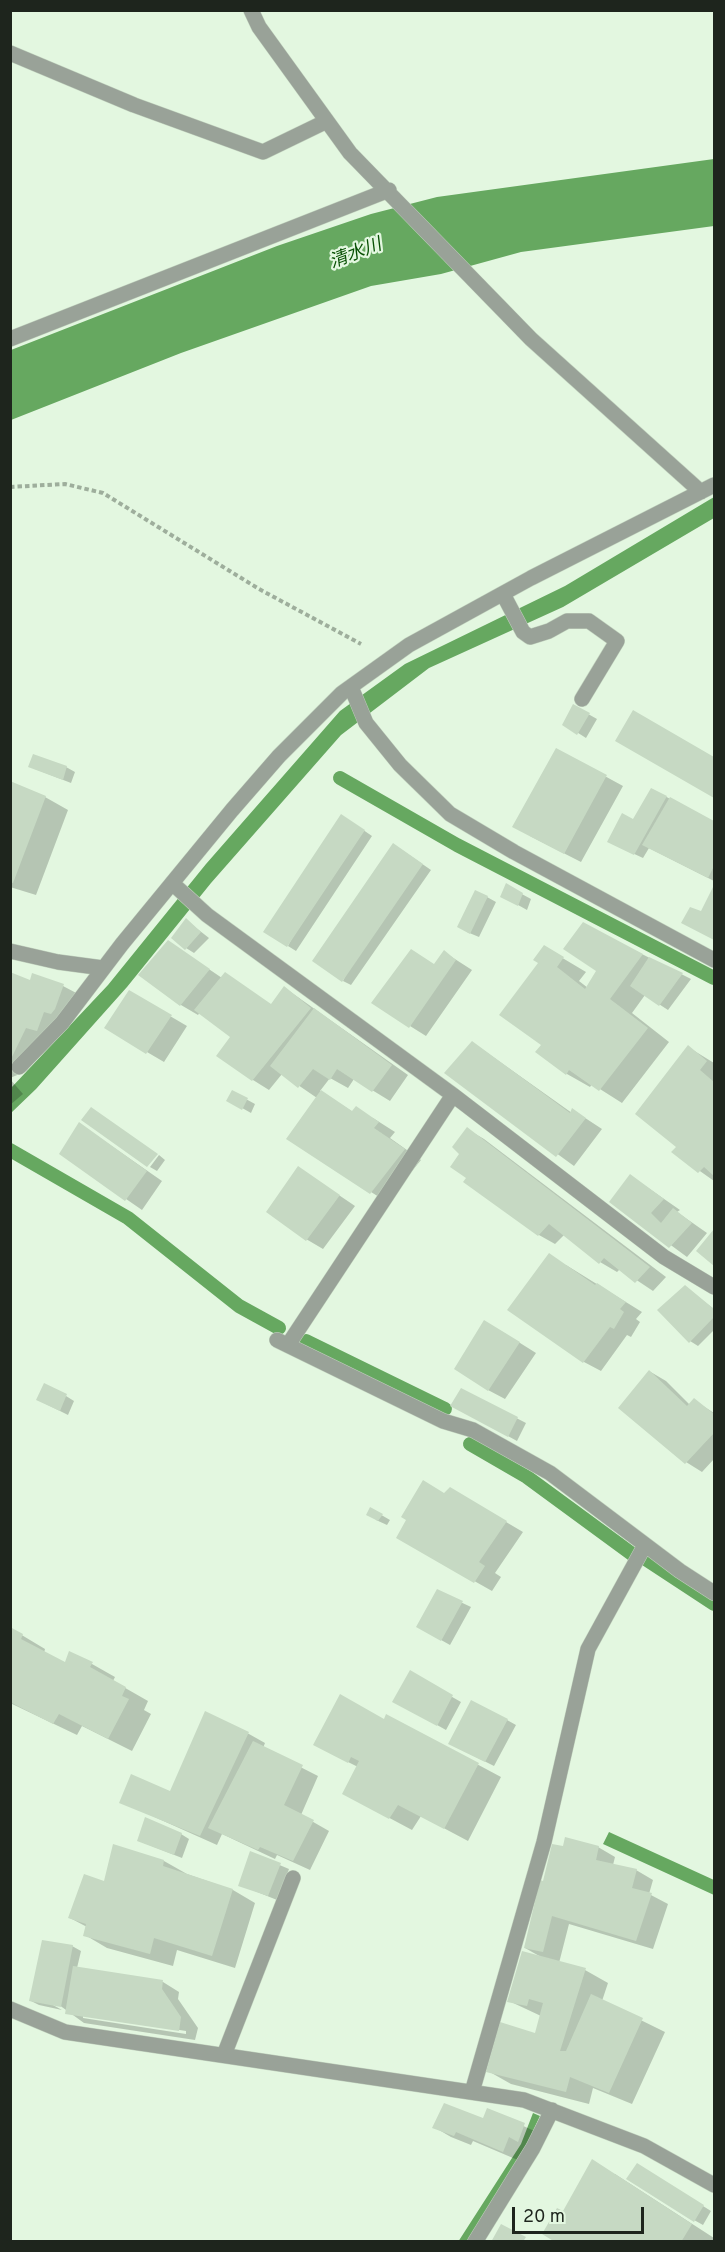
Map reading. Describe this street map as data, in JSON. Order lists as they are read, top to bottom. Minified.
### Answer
{"water":["清水川"],"scale_bar":"20 m"}
